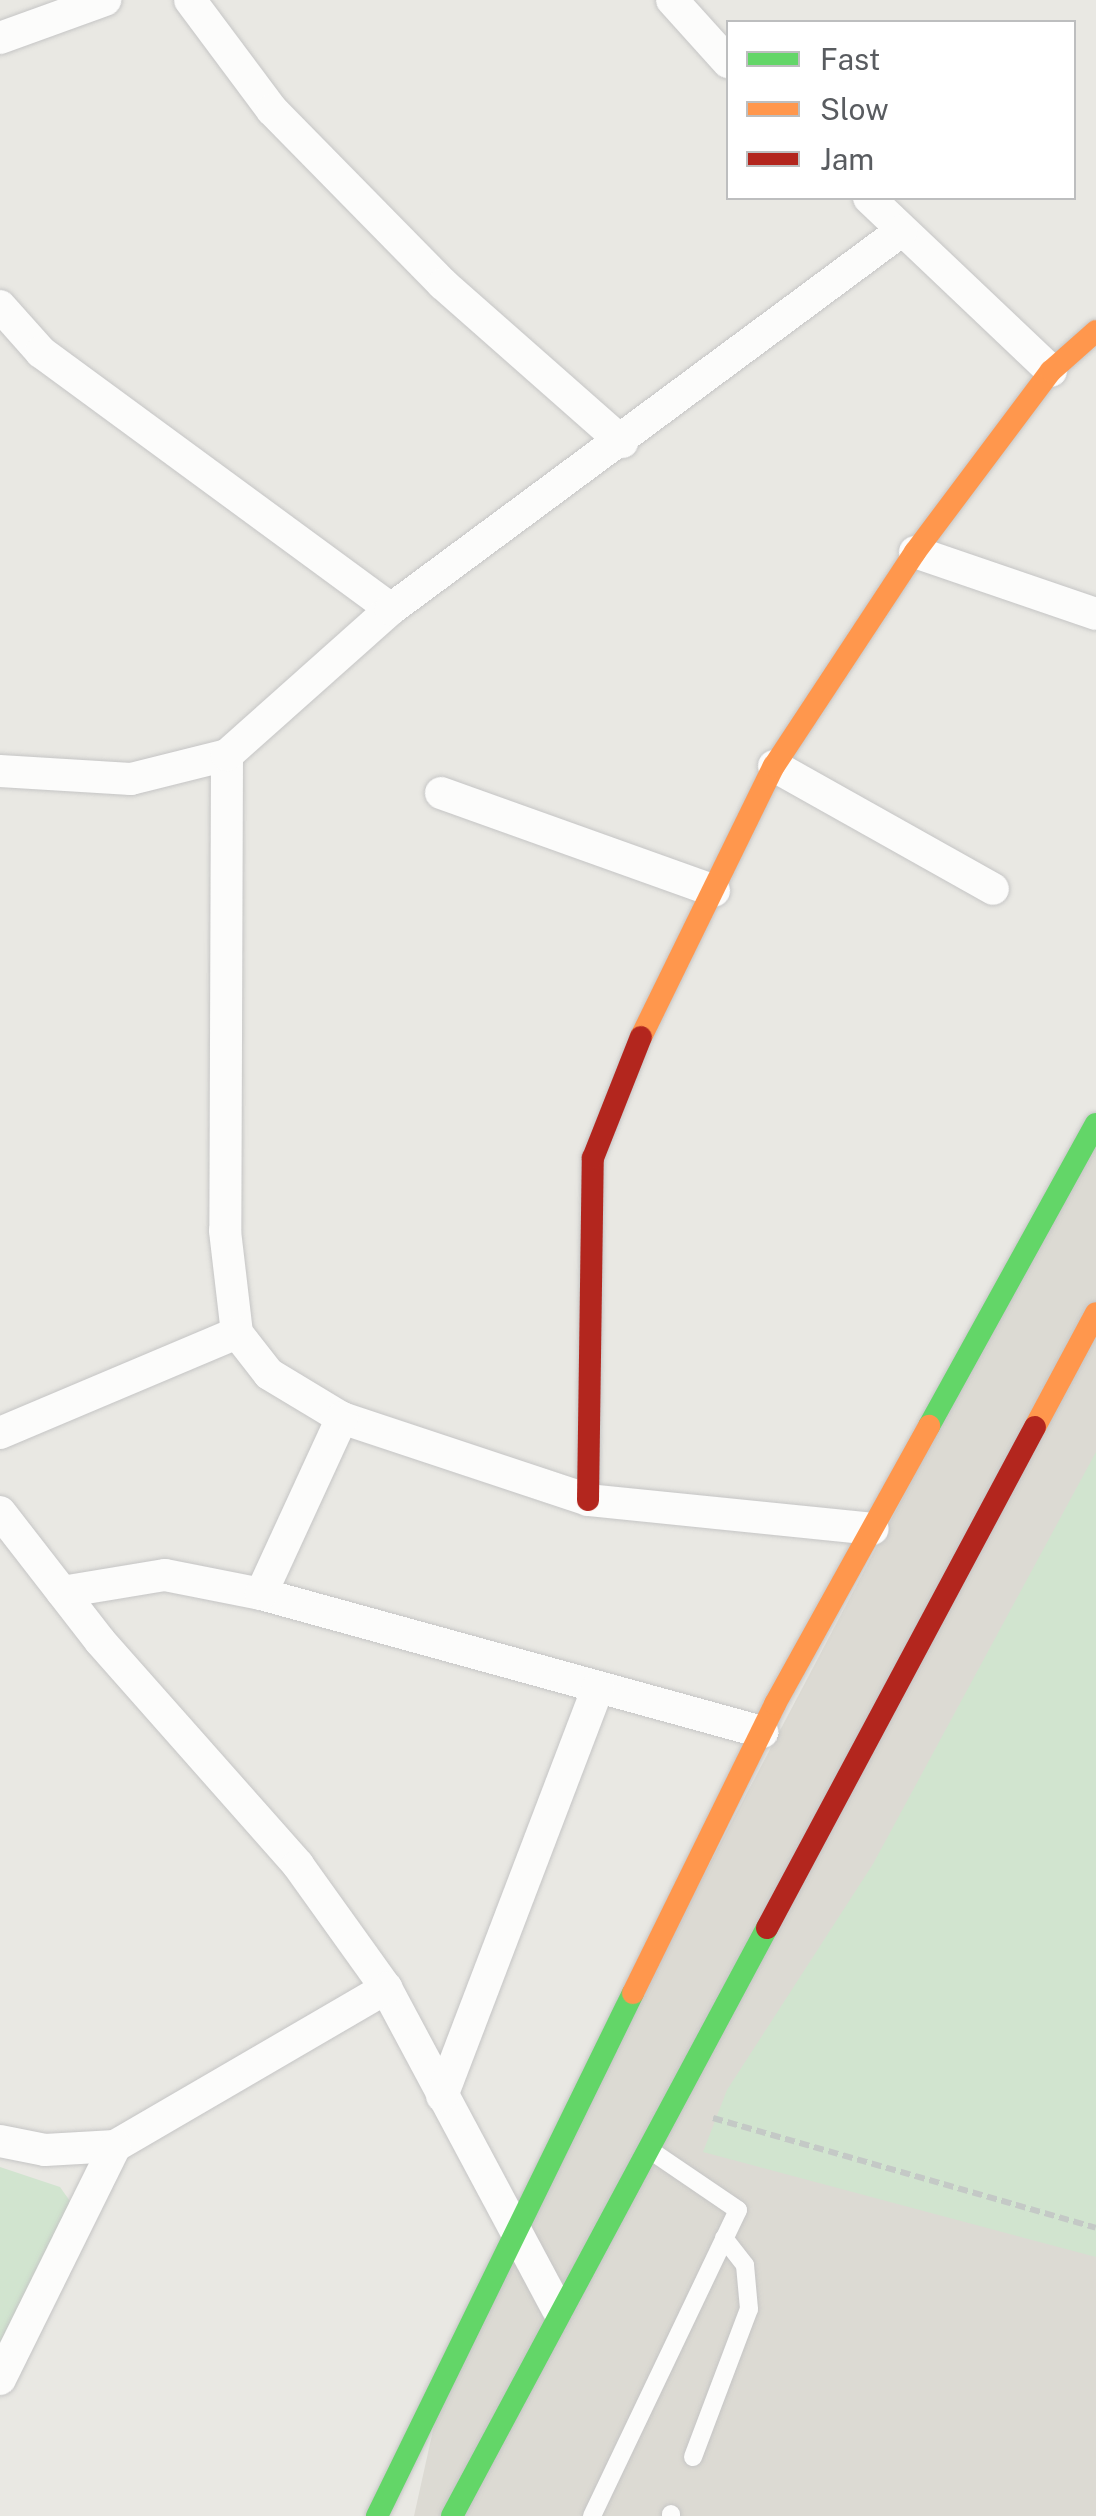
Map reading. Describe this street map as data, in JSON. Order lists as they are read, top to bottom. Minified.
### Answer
{"legend":["Fast","Slow","Jam"]}
